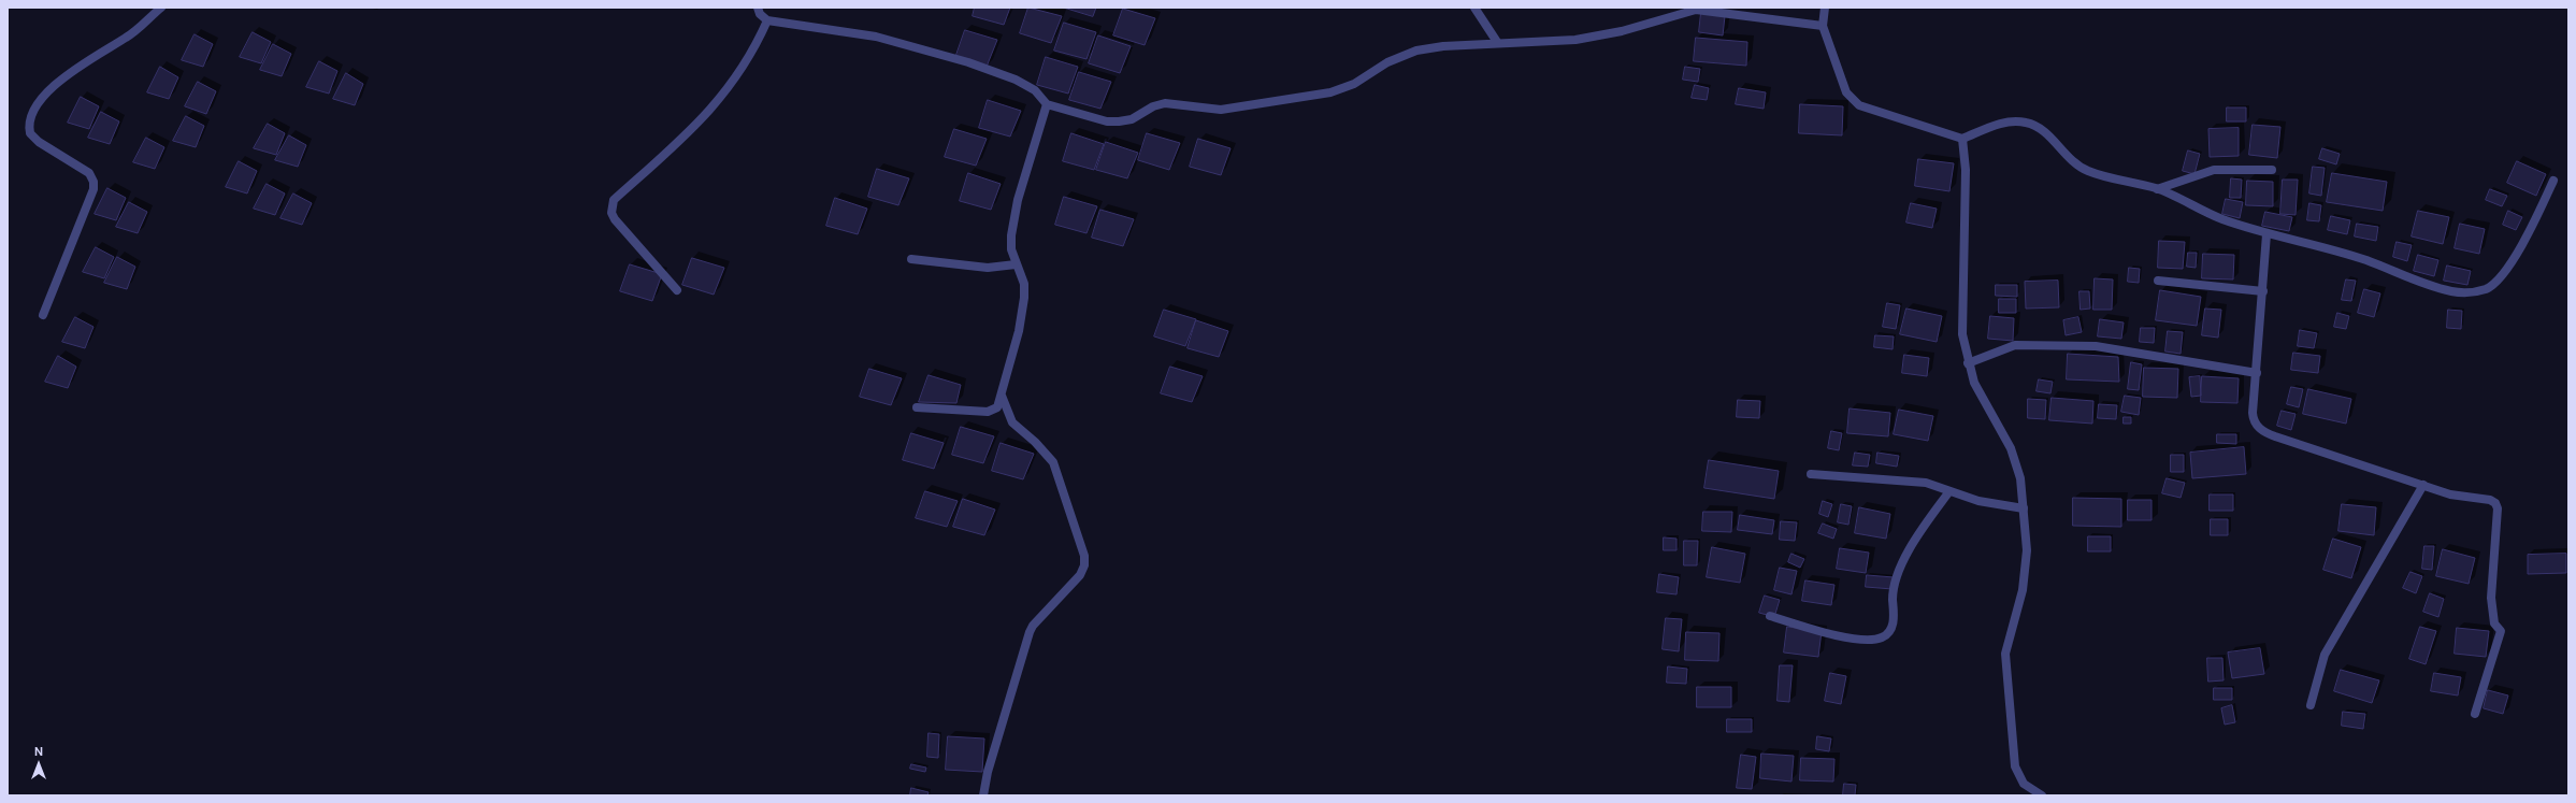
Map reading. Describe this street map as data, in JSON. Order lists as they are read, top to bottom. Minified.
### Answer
{"north":"top"}
